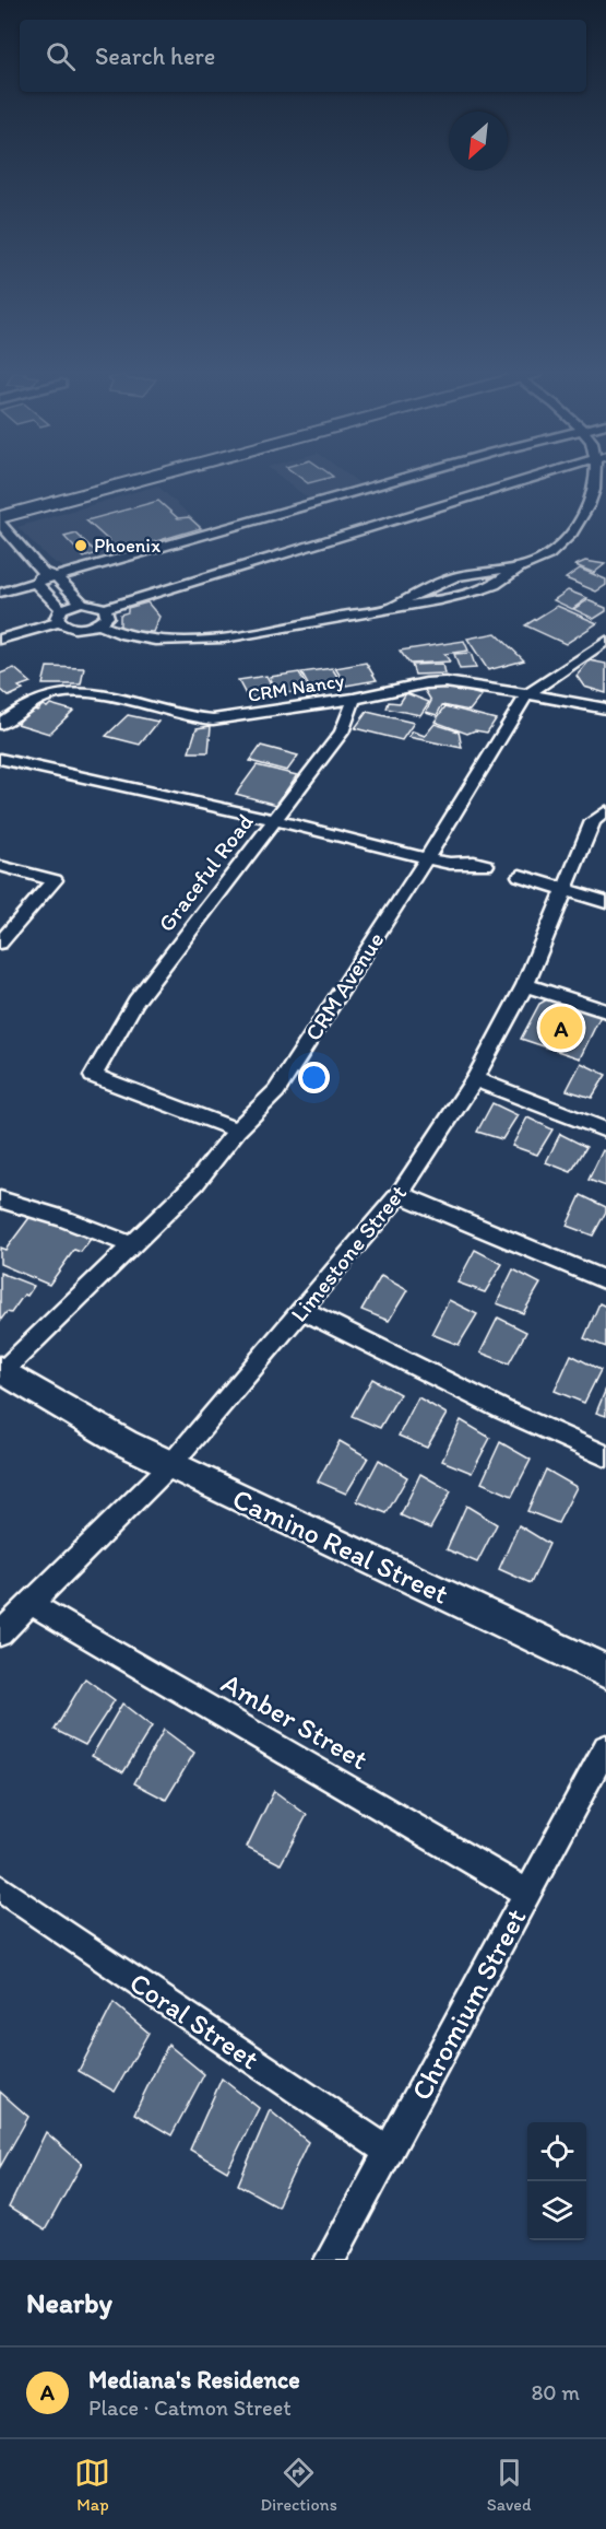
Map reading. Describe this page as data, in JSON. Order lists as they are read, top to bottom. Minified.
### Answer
{"streets":{"street":["CRM Nancy","Graceful Road","CRM Avenue","Limestone Street","Camino Real Street","Amber Street","Chromium Street","Coral Street"]},"crossings":[["CRM Nancy","Graceful Road"],["CRM Nancy","CRM Avenue"],["Graceful Road","CRM Avenue"],["CRM Avenue","Camino Real Street"],["Limestone Street","Camino Real Street"],["Limestone Street","Amber Street"],["Amber Street","Chromium Street"],["Chromium Street","Coral Street"]],"places":["Phoenix"],"north":"bottom left","page":{"search":"Search here","pins":"A","heading":"Nearby","list":[{"mark":"A","name":"Mediana's Residence","note":"Place · Catmon Street","value":"80 m"}],"nav":["Map","Directions","Saved"]}}
